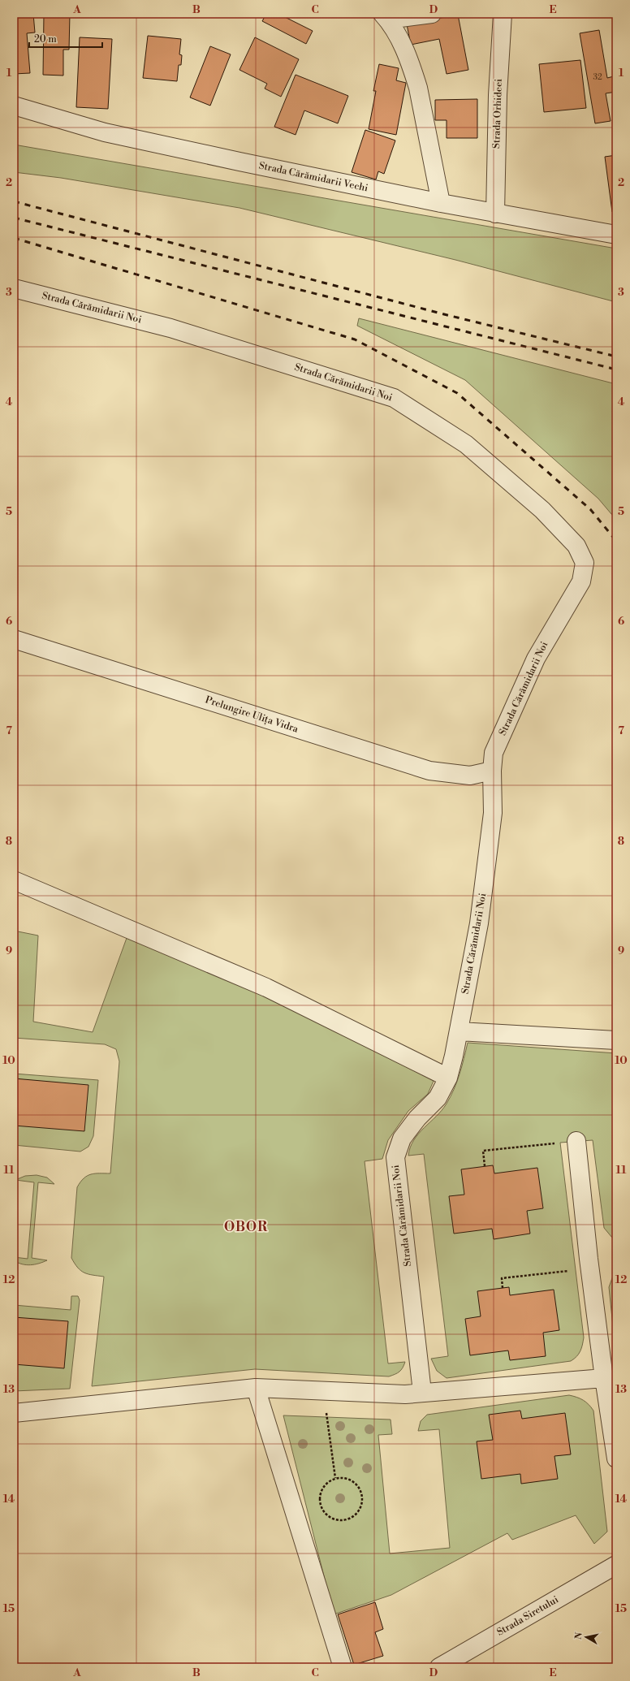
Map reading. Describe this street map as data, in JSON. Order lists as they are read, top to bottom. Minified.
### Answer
{"streets":{"street":["Strada Orhideei","Strada Cărămidarii Vechi","Strada Cărămidarii Noi","Prelungire Ulița Vidra","Strada Siretului"]},"crossings":[["Strada Orhideei","Strada Cărămidarii Vechi"],["Strada Cărămidarii Noi","Prelungire Ulița Vidra"]],"districts":["OBOR"],"house_numbers":["32"],"scale_bar":"20 m","north":"left","grid":{"columns":["A","B","C","D","E"],"rows":["1","2","3","4","5","6","7","8","9","10","11","12","13","14","15"]}}
